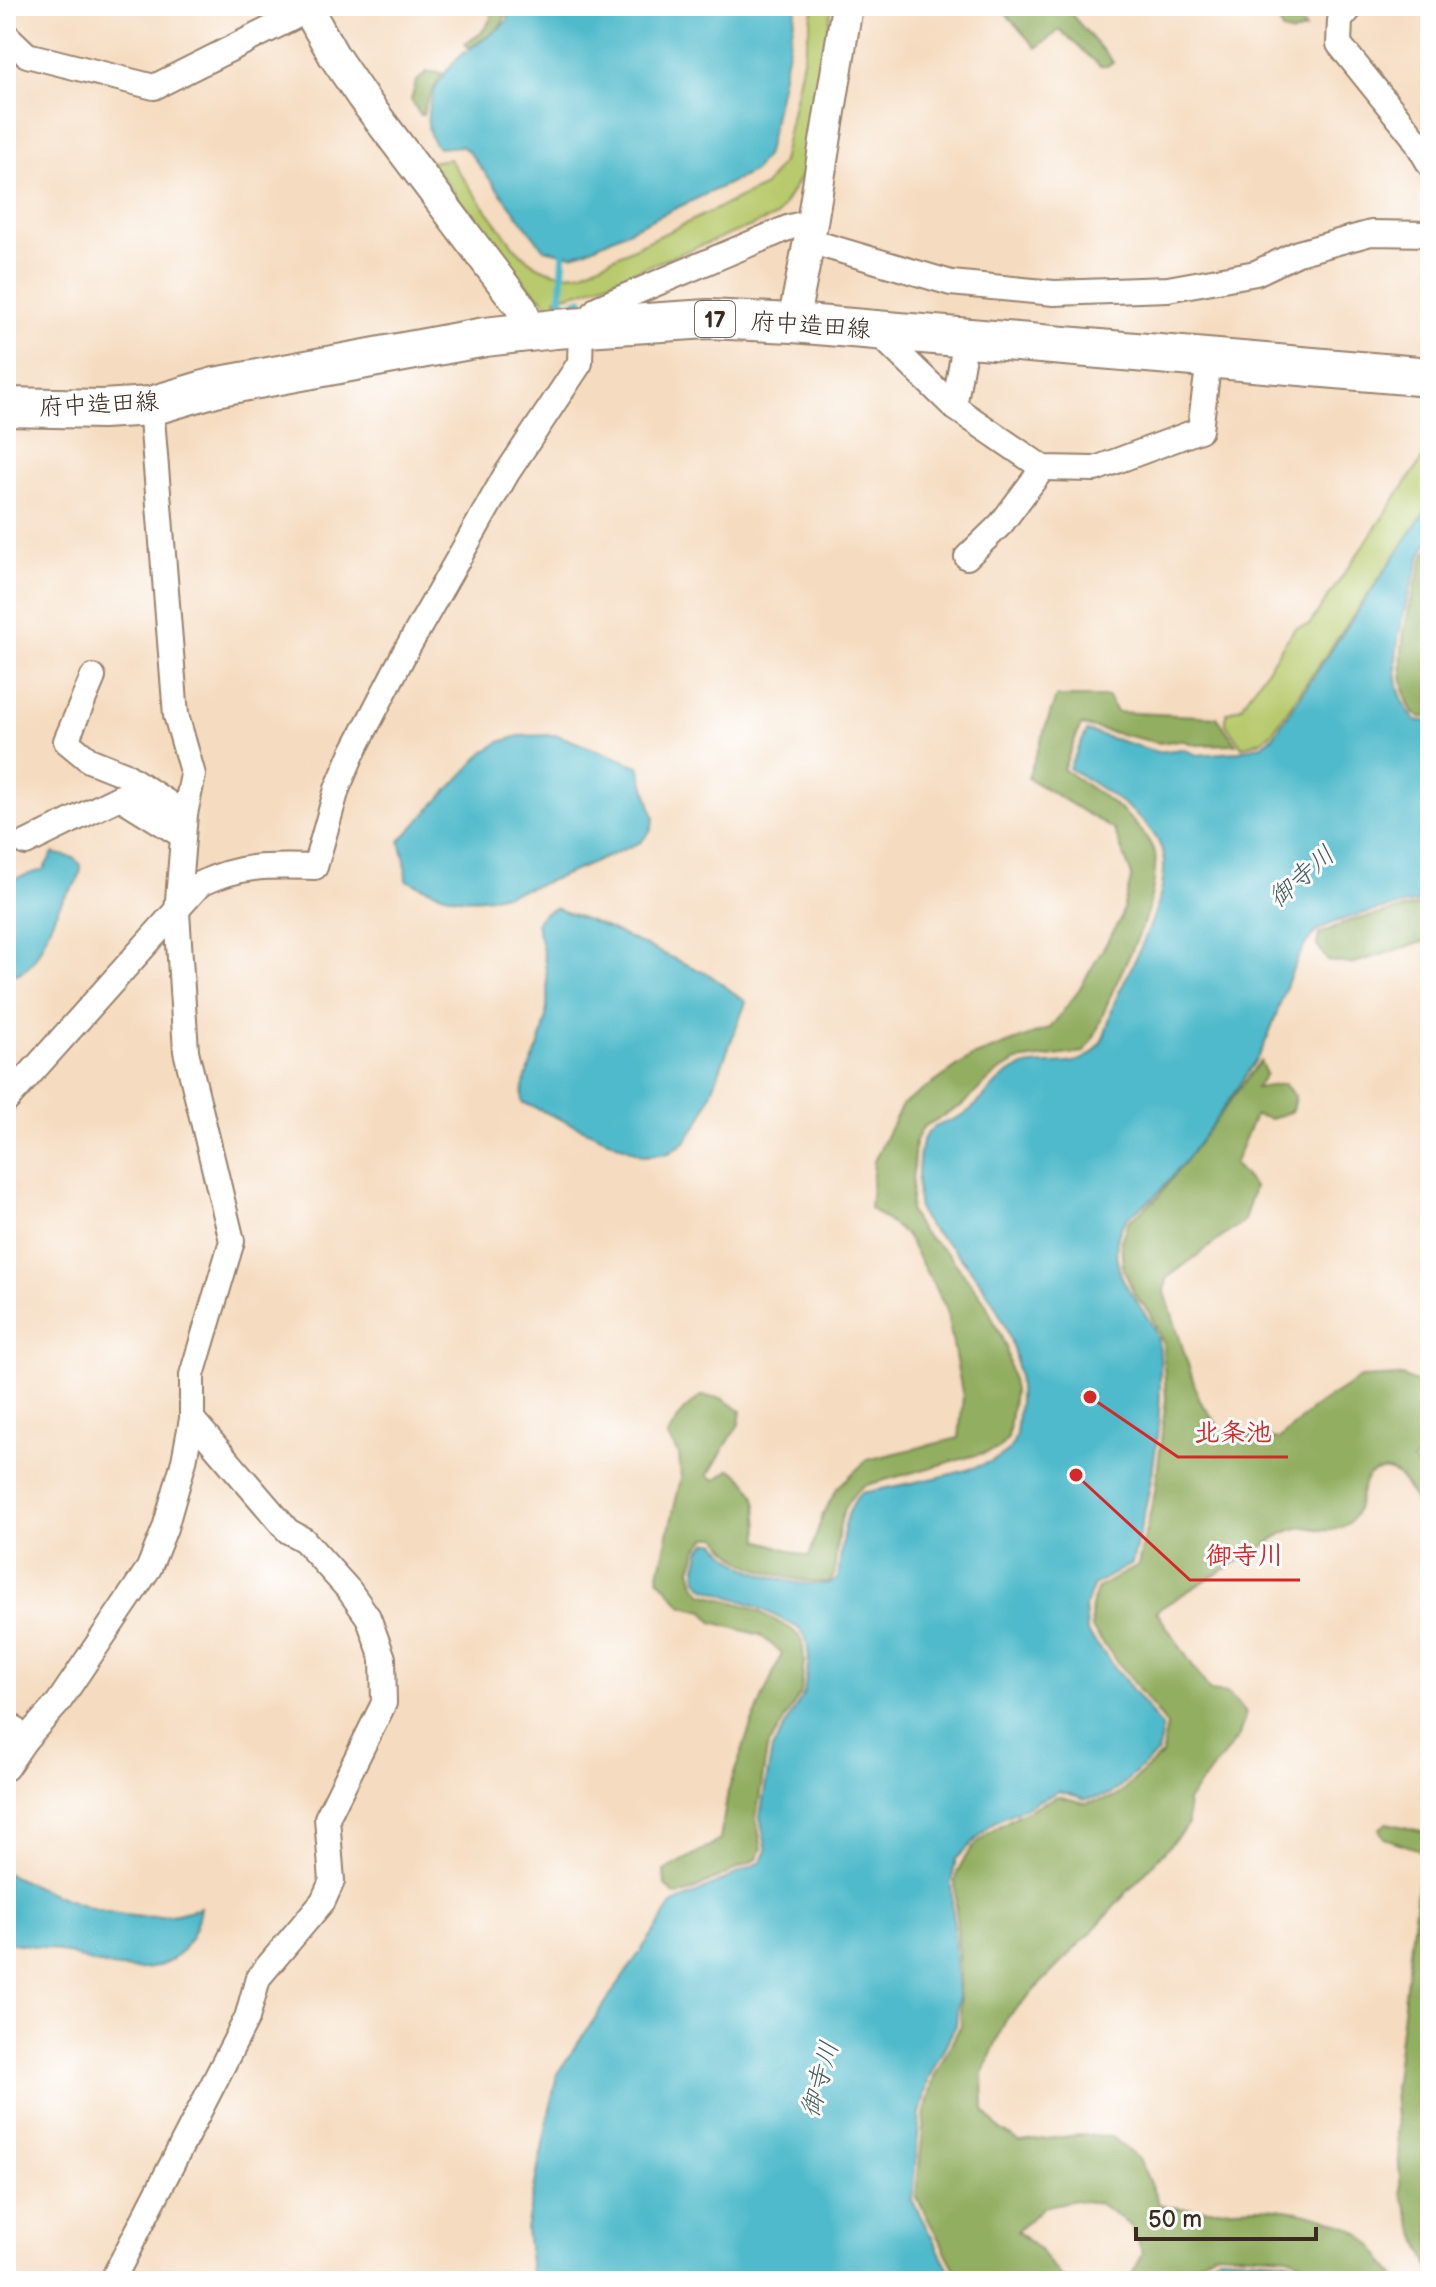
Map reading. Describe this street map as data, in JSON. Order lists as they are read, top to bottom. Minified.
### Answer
{"streets":{"main road":["17","府中造田線"]},"water":["御寺川"],"places":["北条池","御寺川"],"scale_bar":"50 m"}
